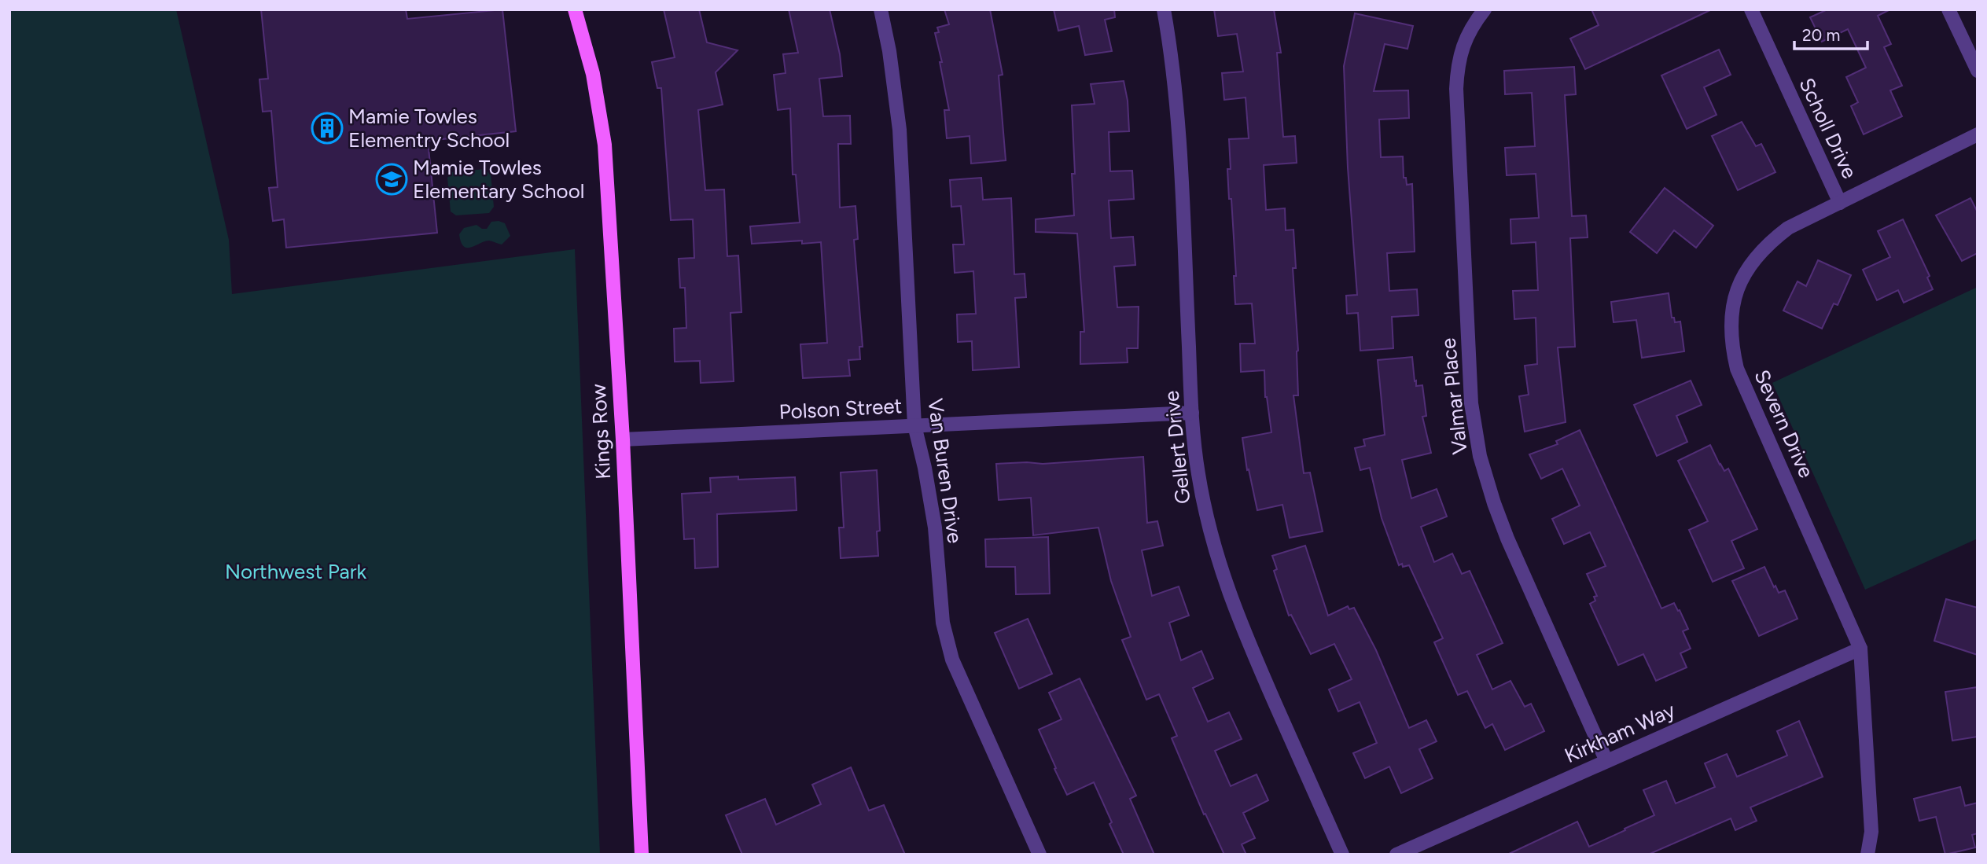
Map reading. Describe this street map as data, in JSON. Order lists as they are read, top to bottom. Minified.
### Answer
{"streets":{"main road":["Kings Row"],"street":["Scholl Drive","Valmar Place","Polson Street","Severn Drive","Gellert Drive","Van Buren Drive","Kirkham Way"]},"crossings":[["Scholl Drive","Severn Drive"],["Valmar Place","Kirkham Way"],["Polson Street","Kings Row"],["Polson Street","Gellert Drive"],["Polson Street","Van Buren Drive"],["Severn Drive","Kirkham Way"]],"parks":["Northwest Park"],"places":{"building":["Mamie Towles Elementry School"],"school or university":["Mamie Towles Elementary School"]},"scale_bar":"20 m"}
